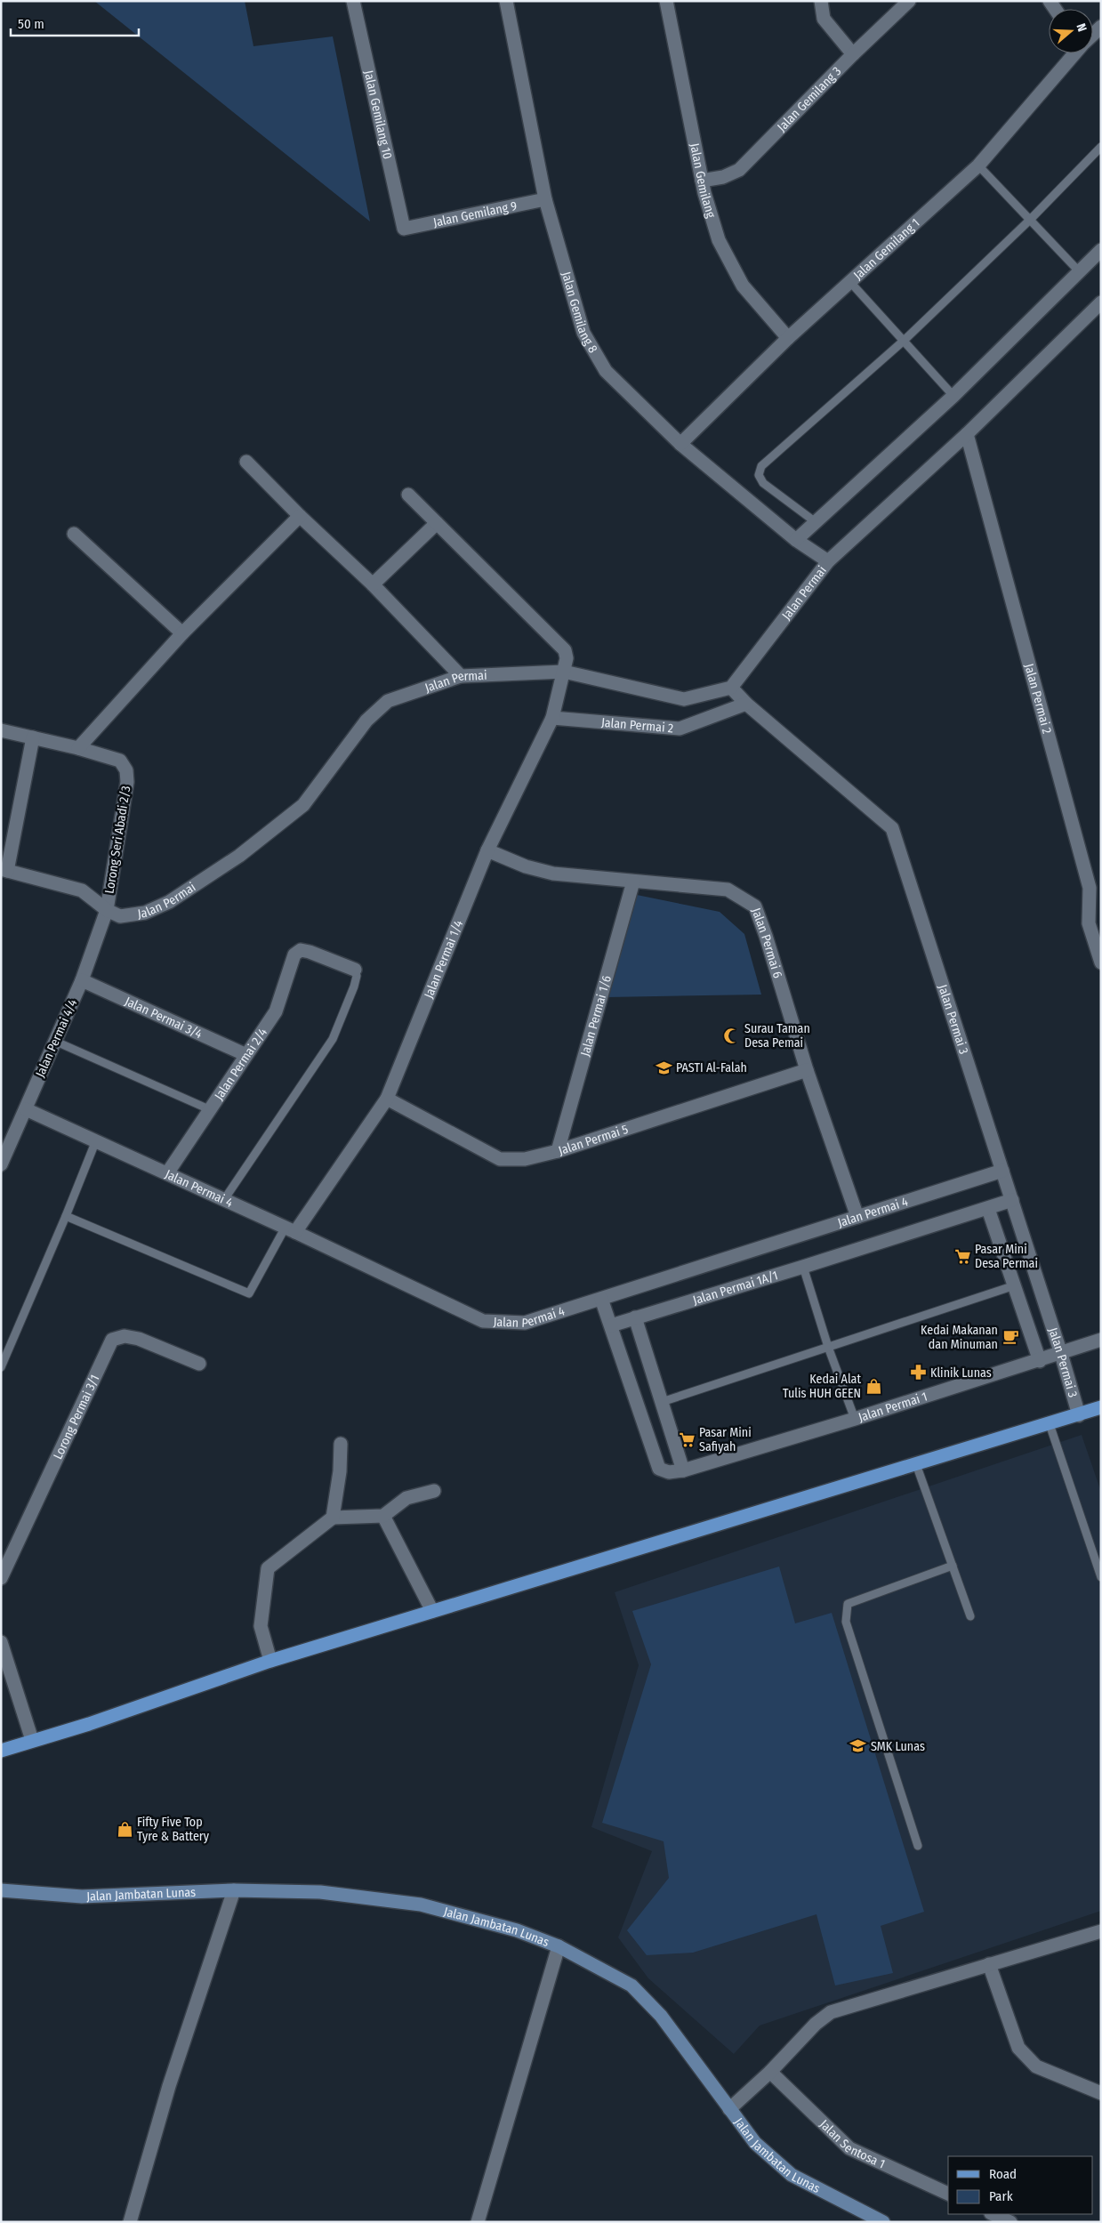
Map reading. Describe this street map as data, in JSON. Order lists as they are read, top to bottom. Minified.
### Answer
{"streets":{"main road":["Jalan Jambatan Lunas"],"street":["Jalan Gemilang 3","Jalan Gemilang 10","Jalan Gemilang","Jalan Gemilang 9","Jalan Gemilang 1","Jalan Gemilang 8","Jalan Permai","Jalan Permai 2","Lorong Seri Abadi 2/3","Jalan Permai 6","Jalan Permai 1/4","Jalan Permai 1/6","Jalan Permai 3/4","Jalan Permai 3","Jalan Permai 4/4","Jalan Permai 2/4","Jalan Permai 5","Jalan Permai 4","Jalan Permai 1A/1","Jalan Permai 1","Lorong Permai 3/1","Jalan Sentosa 1"]},"crossings":[["Jalan Gemilang 3","Jalan Gemilang"],["Jalan Gemilang 10","Jalan Gemilang 9"],["Jalan Gemilang","Jalan Gemilang 1"],["Jalan Gemilang 9","Jalan Gemilang 8"],["Jalan Gemilang 1","Jalan Gemilang 8"],["Jalan Gemilang 8","Jalan Permai"],["Jalan Permai","Jalan Permai 2"],["Jalan Permai","Lorong Seri Abadi 2/3"],["Jalan Permai","Jalan Permai 1/4"],["Jalan Permai","Jalan Permai 3"],["Jalan Permai","Jalan Permai 4/4"],["Jalan Permai 2","Jalan Permai 1/4"],["Jalan Permai 2","Jalan Permai 3"],["Lorong Seri Abadi 2/3","Jalan Permai 4/4"],["Jalan Permai 6","Jalan Permai 1/4"],["Jalan Permai 6","Jalan Permai 1/6"],["Jalan Permai 6","Jalan Permai 5"],["Jalan Permai 6","Jalan Permai 4"],["Jalan Permai 1/4","Jalan Permai 5"],["Jalan Permai 1/4","Jalan Permai 4"],["Jalan Permai 1/6","Jalan Permai 5"],["Jalan Permai 3/4","Jalan Permai 4/4"],["Jalan Permai 3/4","Jalan Permai 2/4"],["Jalan Permai 3","Jalan Permai 4"],["Jalan Permai 3","Jalan Permai 1A/1"],["Jalan Permai 3","Jalan Permai 1"],["Jalan Permai 4/4","Jalan Permai 4"],["Jalan Permai 2/4","Jalan Permai 4"],["Jalan Permai 1A/1","Jalan Permai 1"]],"places":{"mosque":["Surau Taman Desa Pemai"],"school or university":["PASTI Al-Falah","SMK Lunas"],"supermarket":["Pasar Mini Desa Permai","Pasar Mini Safiyah"],"cafe":["Kedai Makanan dan Minuman"],"pharmacy":["Klinik Lunas"],"shop":["Kedai Alat Tulis HUH GEEN","Fifty Five Top Tyre & Battery"]},"legend":["Road","Park"],"scale_bar":"50 m","north":"right"}
